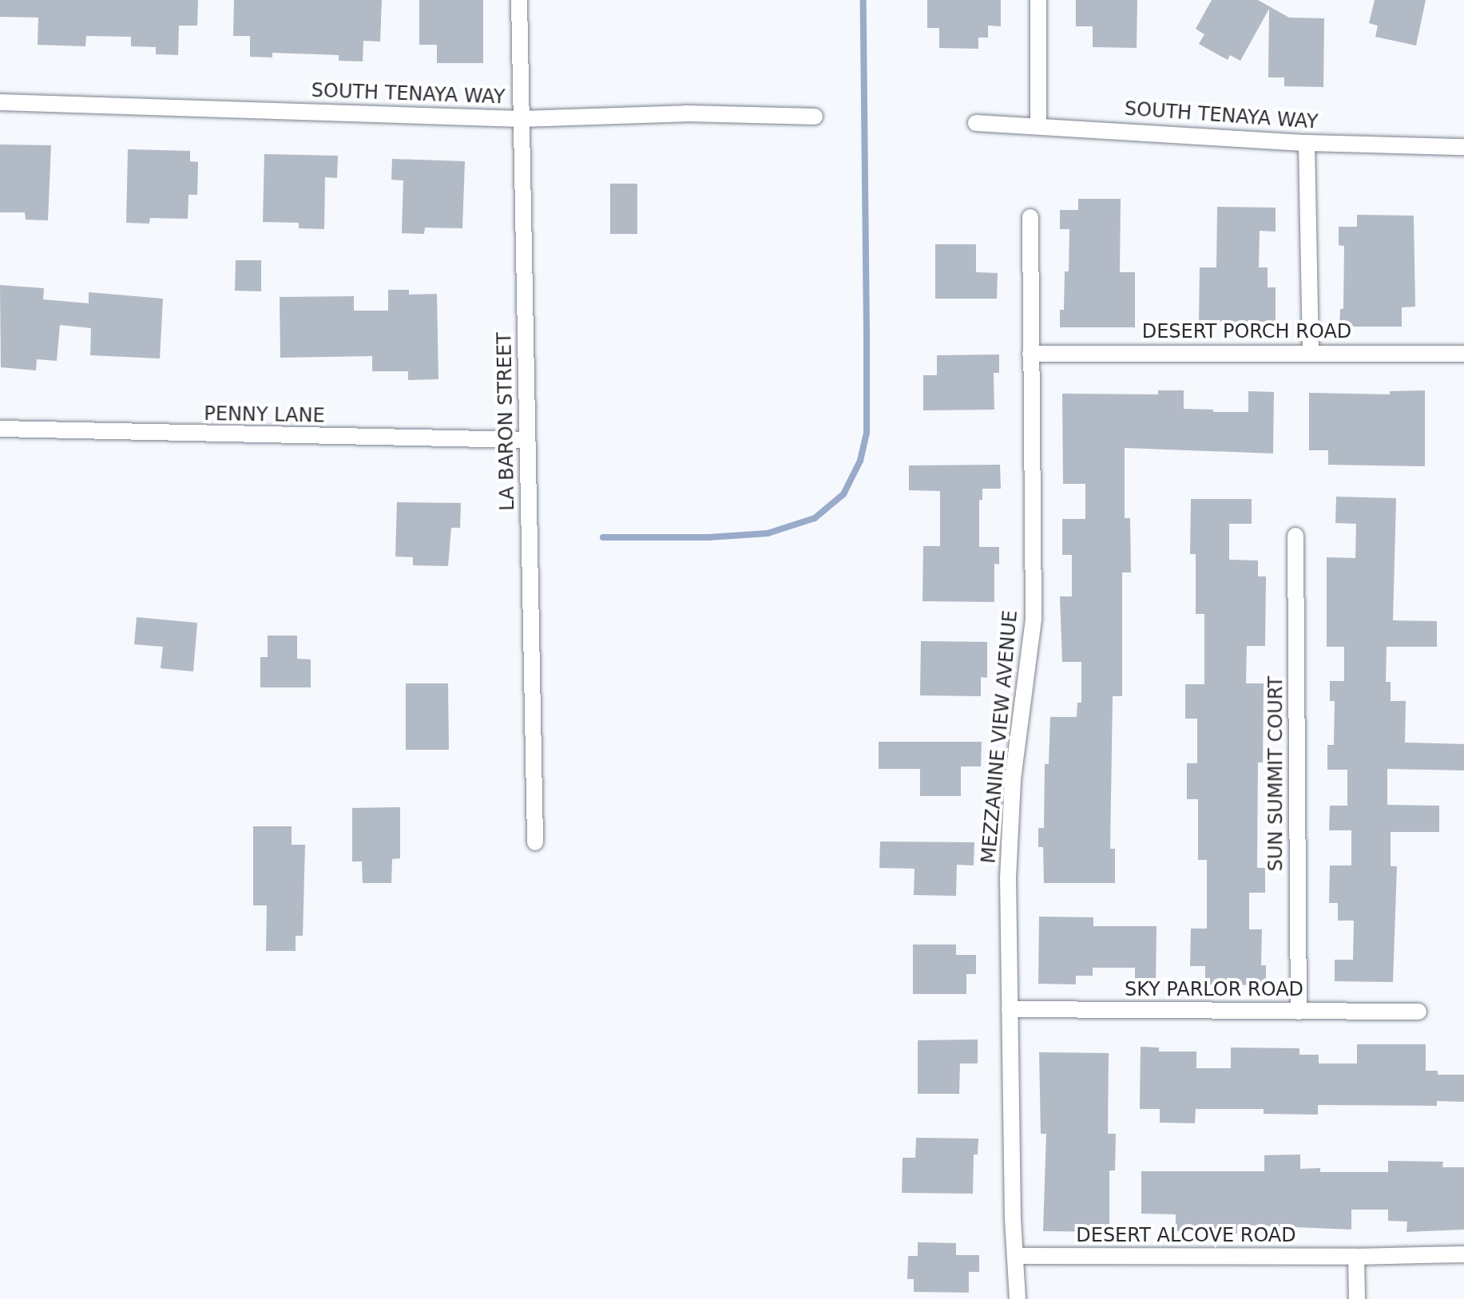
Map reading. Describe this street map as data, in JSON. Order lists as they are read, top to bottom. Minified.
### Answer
{"streets":{"street":["SOUTH TENAYA WAY","DESERT PORCH ROAD","PENNY LANE","LA BARON STREET","MEZZANINE VIEW AVENUE","SUN SUMMIT COURT","SKY PARLOR ROAD","DESERT ALCOVE ROAD"]},"crossings":[["SOUTH TENAYA WAY","LA BARON STREET"],["DESERT PORCH ROAD","MEZZANINE VIEW AVENUE"],["PENNY LANE","LA BARON STREET"],["MEZZANINE VIEW AVENUE","SKY PARLOR ROAD"],["MEZZANINE VIEW AVENUE","DESERT ALCOVE ROAD"],["SUN SUMMIT COURT","SKY PARLOR ROAD"]]}
